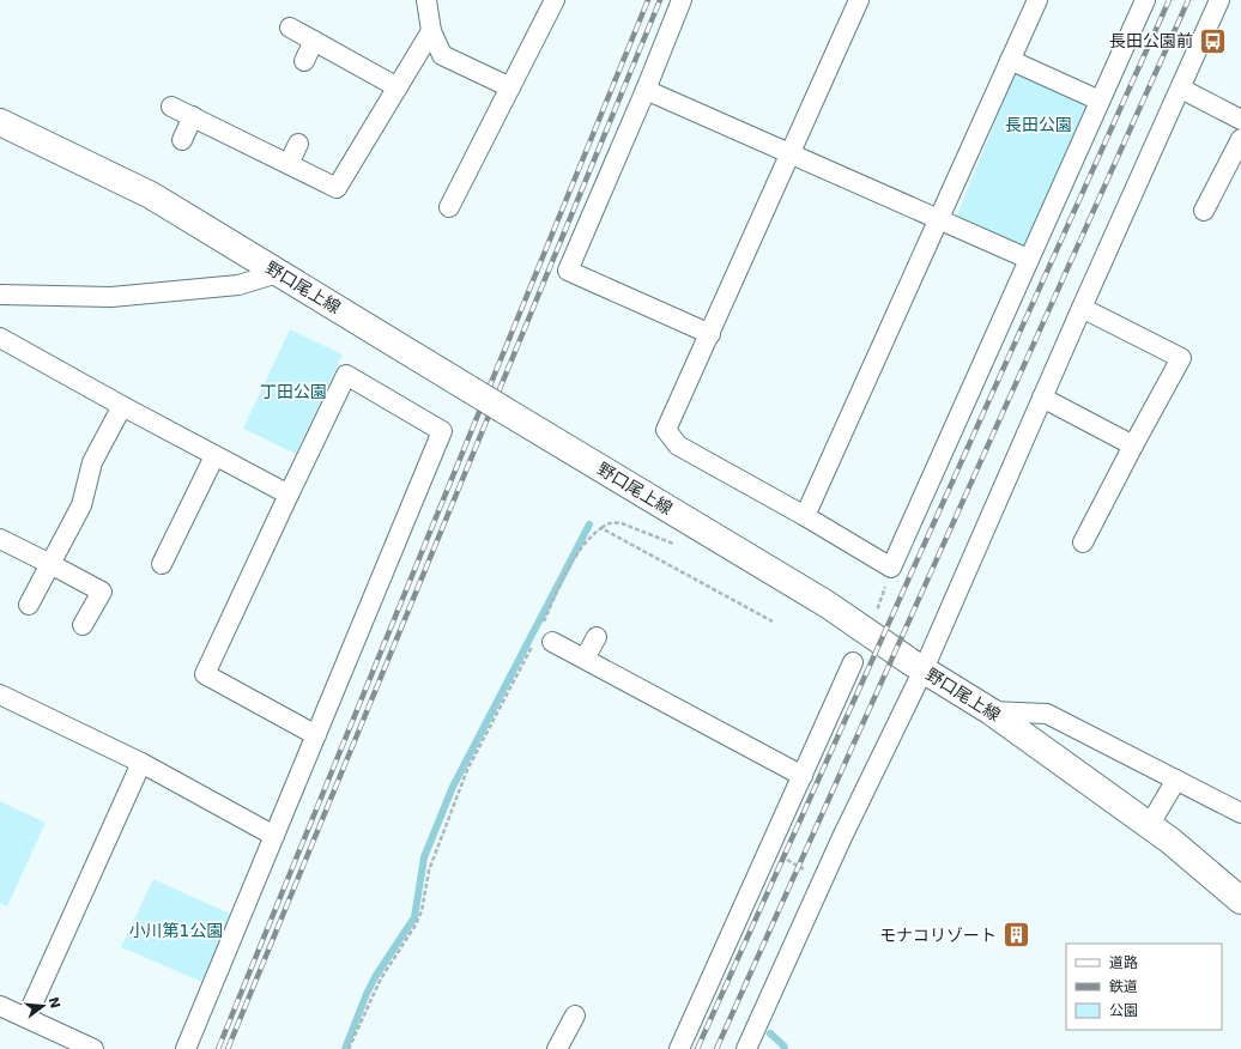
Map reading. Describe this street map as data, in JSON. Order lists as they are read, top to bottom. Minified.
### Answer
{"streets":{"main road":["野口尾上線"]},"parks":["長田公園","丁田公園","小川第1公園"],"places":{"bus stop":["長田公園前"],"building":["モナコリゾート"]},"legend":["道路","鉄道","公園"],"north":"right"}
